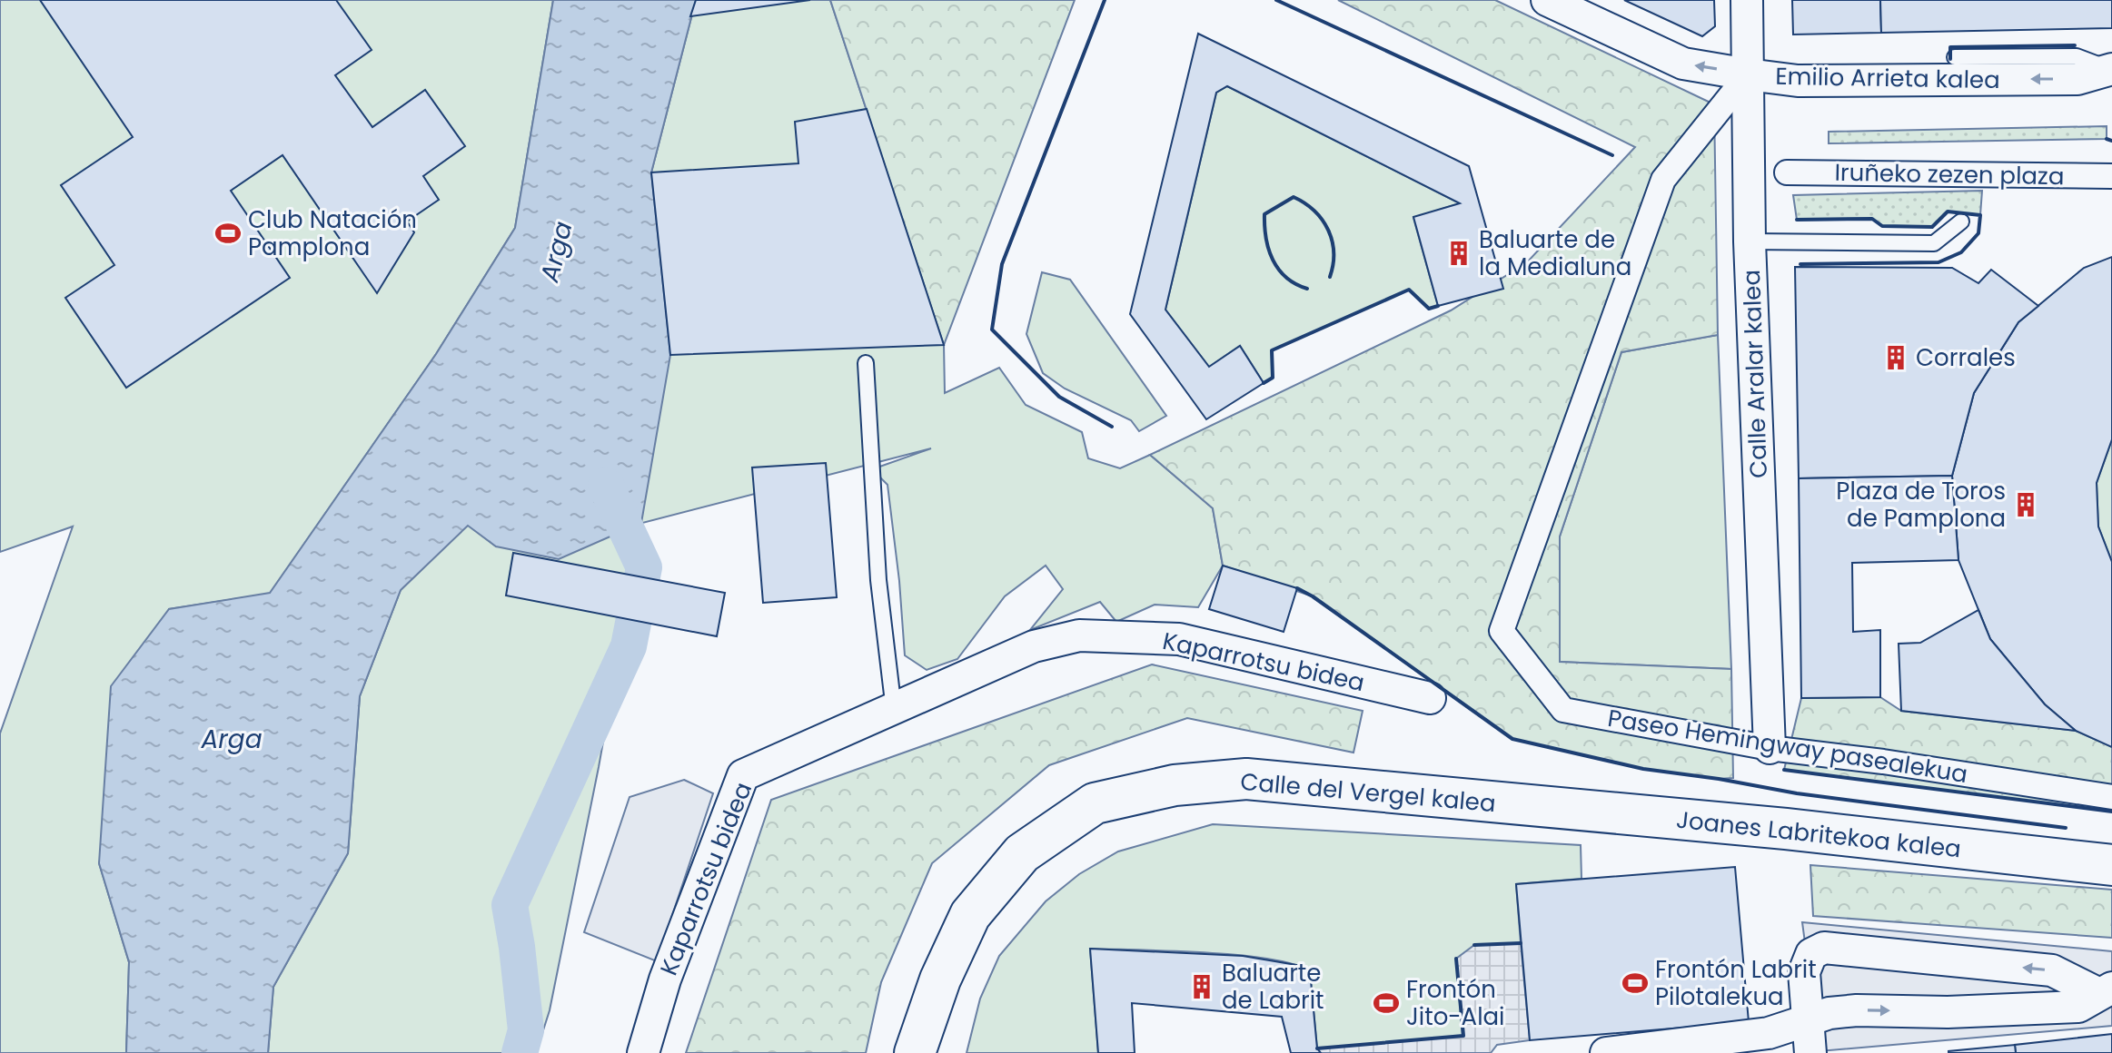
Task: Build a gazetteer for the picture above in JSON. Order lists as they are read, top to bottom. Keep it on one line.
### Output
{"streets":{"main road":["Calle del Vergel kalea","Joanes Labritekoa kalea"],"street":["Emilio Arrieta kalea","Iruñeko zezen plaza","Calle Aralar kalea","Kaparrotsu bidea","Paseo Hemingway pasealekua"]},"crossings":[["Emilio Arrieta kalea","Calle Aralar kalea"],["Emilio Arrieta kalea","Paseo Hemingway pasealekua"],["Calle Aralar kalea","Paseo Hemingway pasealekua"],["Calle del Vergel kalea","Joanes Labritekoa kalea"]],"one_way":["Emilio Arrieta kalea"],"water":["Arga"],"places":{"sports":["Club Natación Pamplona","Frontón Labrit Pilotalekua","Frontón Jito-Alai"],"building":["Baluarte de la Medialuna","Corrales","Plaza de Toros de Pamplona","Baluarte de Labrit"]}}
